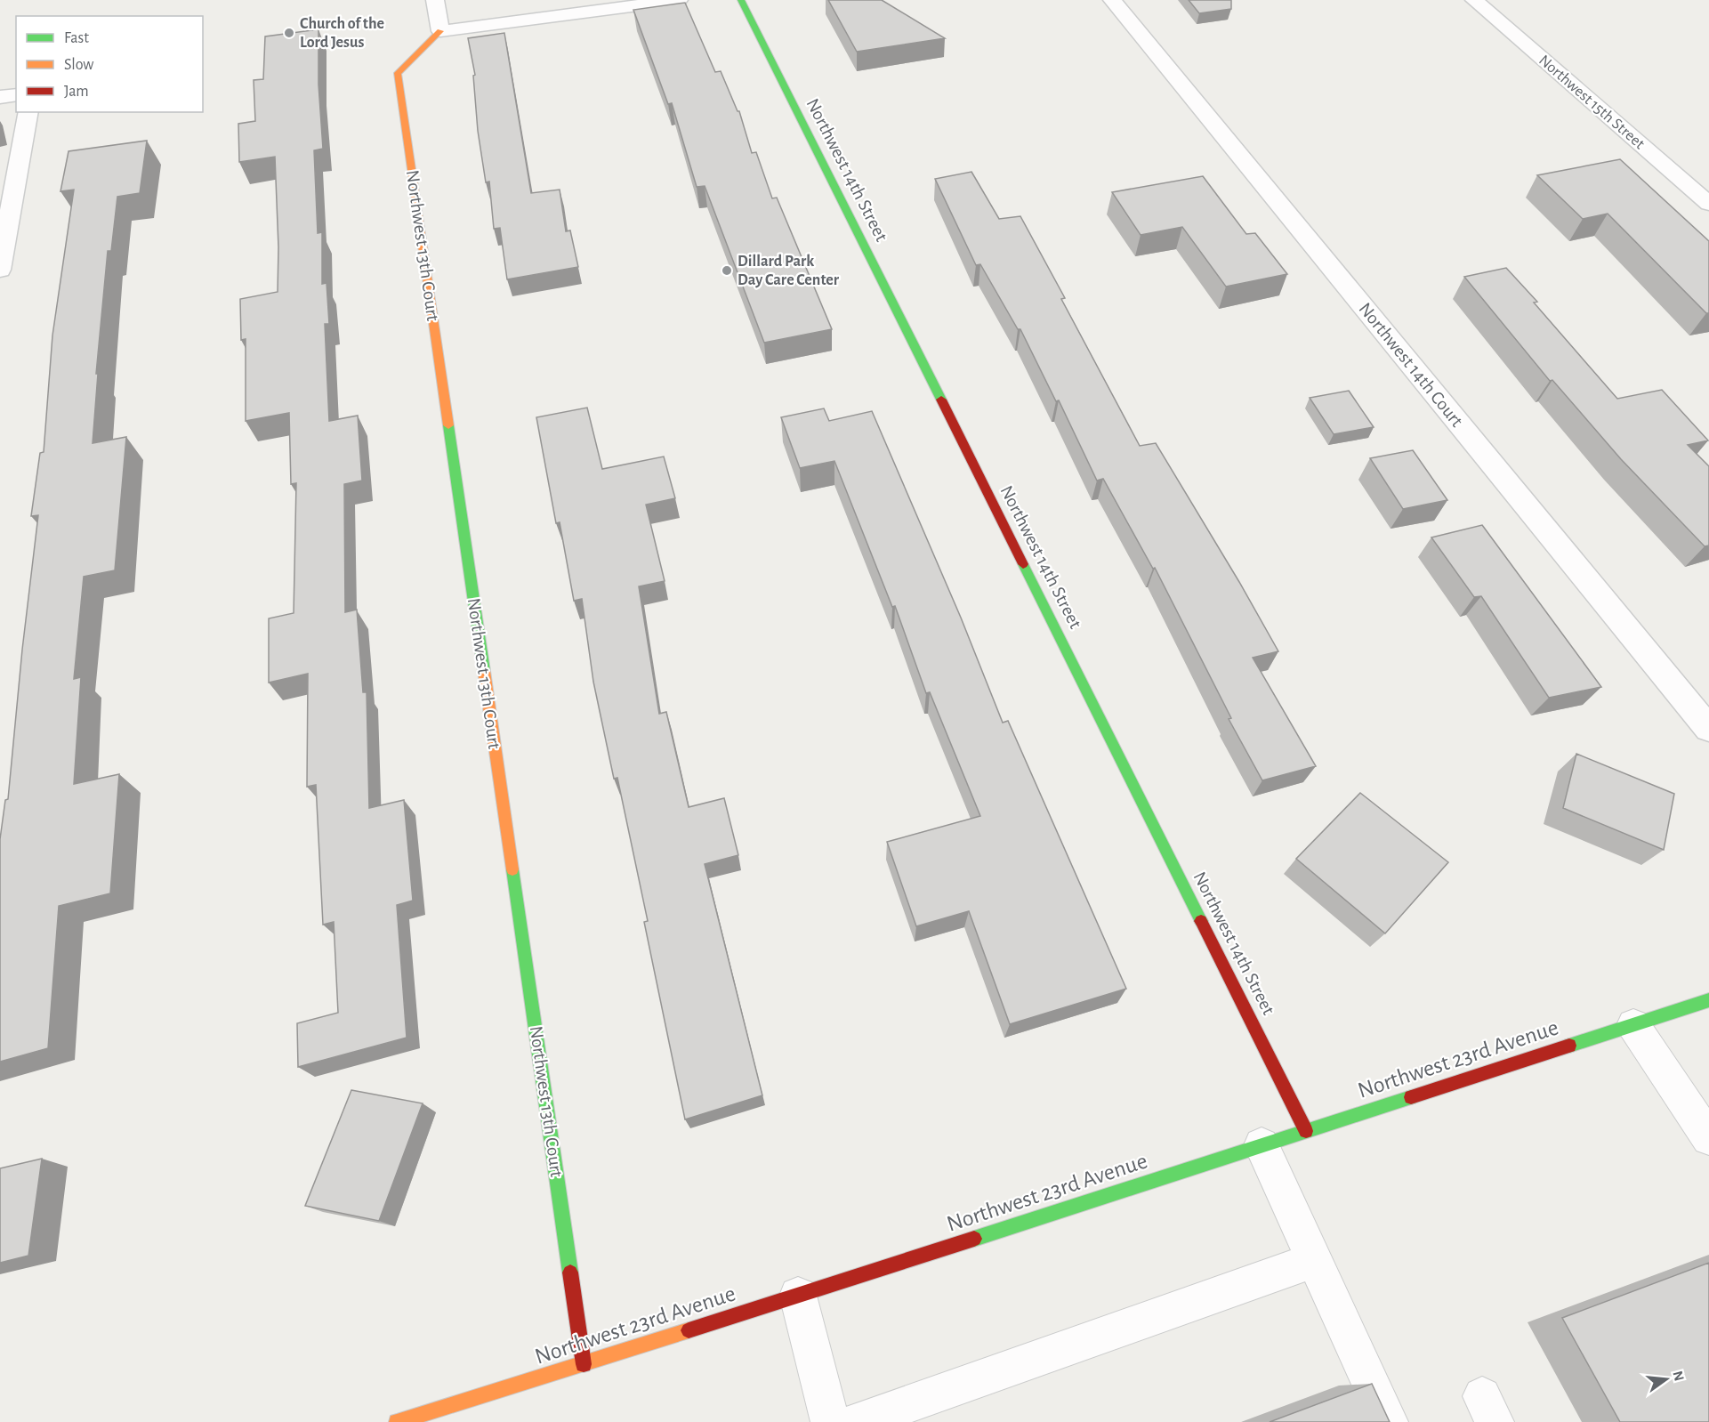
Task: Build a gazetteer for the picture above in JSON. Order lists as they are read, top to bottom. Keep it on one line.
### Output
{"streets":{"street":["Northwest 15th Street","Northwest 14th Street","Northwest 13th Court","Northwest 14th Court","Northwest 23rd Avenue"]},"crossings":[["Northwest 14th Street","Northwest 23rd Avenue"],["Northwest 13th Court","Northwest 23rd Avenue"]],"places":["Church of the Lord Jesus","Dillard Park Day Care Center"],"legend":["Fast","Slow","Jam"],"north":"right"}
